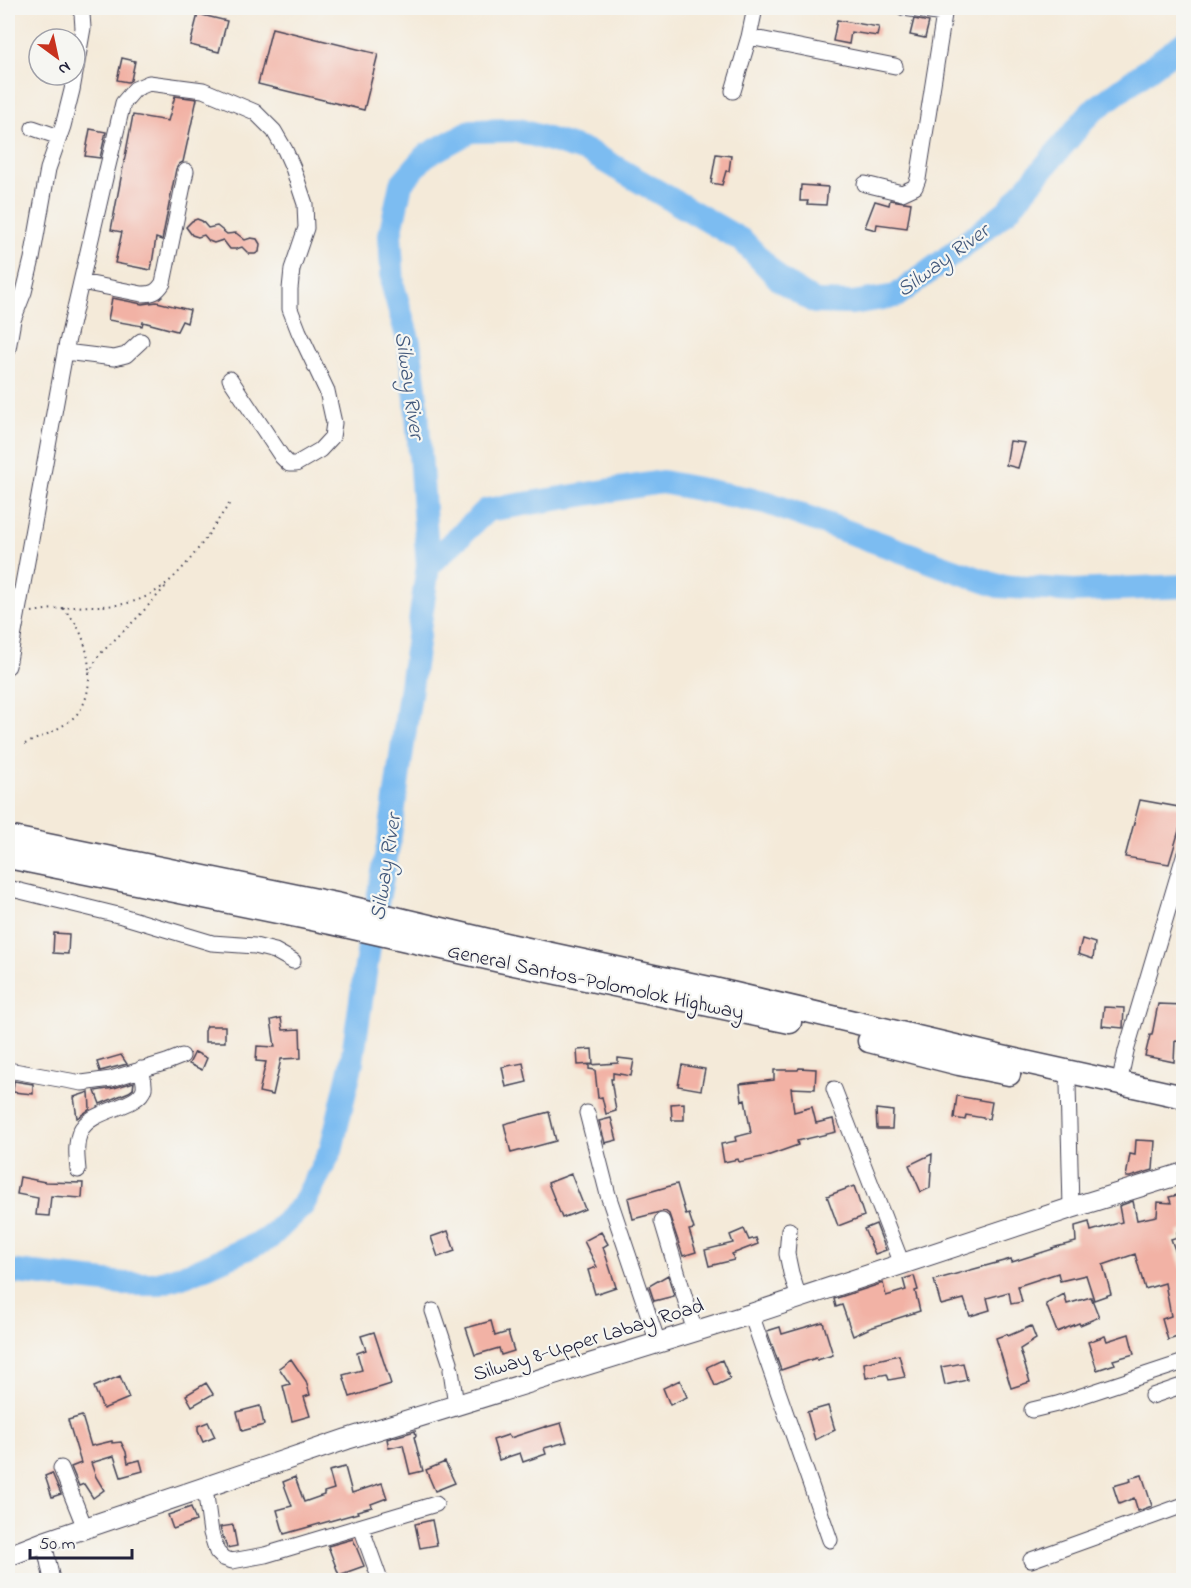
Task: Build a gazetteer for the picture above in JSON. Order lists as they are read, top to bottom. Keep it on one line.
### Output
{"streets":{"highway":["General Santos-Polomolok Highway"],"main road":["Silway 8-Upper Labay Road"]},"water":["Silway River"],"scale_bar":"50 m","north":"bottom right"}
